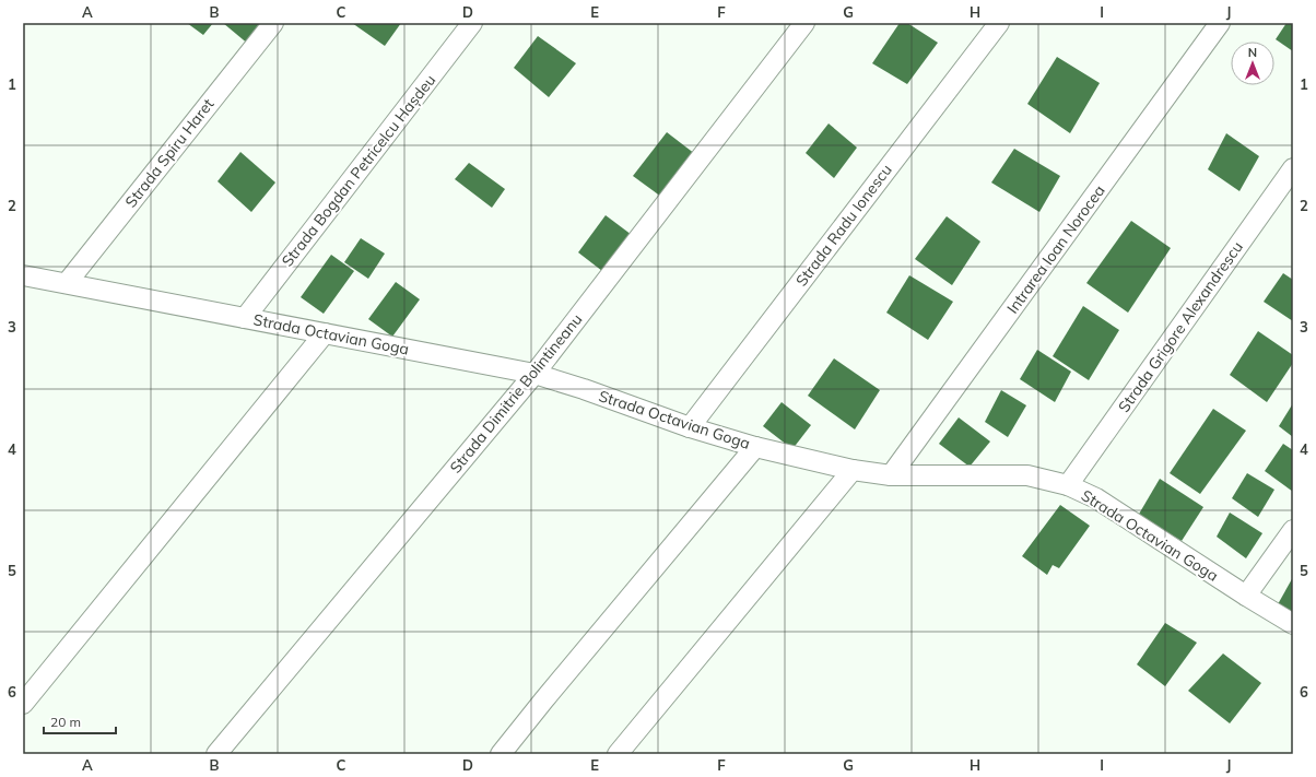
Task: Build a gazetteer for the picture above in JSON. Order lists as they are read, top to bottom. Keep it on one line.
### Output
{"streets":{"street":["Strada Spiru Haret","Strada Bogdan Petricelcu Hașdeu","Strada Radu Ionescu","Intrarea Ioan Norocea","Strada Grigore Alexandrescu","Strada Octavian Goga","Strada Dimitrie Bolintineanu"]},"crossings":[["Strada Spiru Haret","Strada Octavian Goga"],["Strada Bogdan Petricelcu Hașdeu","Strada Octavian Goga"],["Strada Radu Ionescu","Strada Octavian Goga"],["Intrarea Ioan Norocea","Strada Octavian Goga"],["Strada Grigore Alexandrescu","Strada Octavian Goga"],["Strada Octavian Goga","Strada Dimitrie Bolintineanu"]],"scale_bar":"20 m","north":"top","grid":{"columns":["A","B","C","D","E","F","G","H","I","J"],"rows":["1","2","3","4","5","6"]}}
